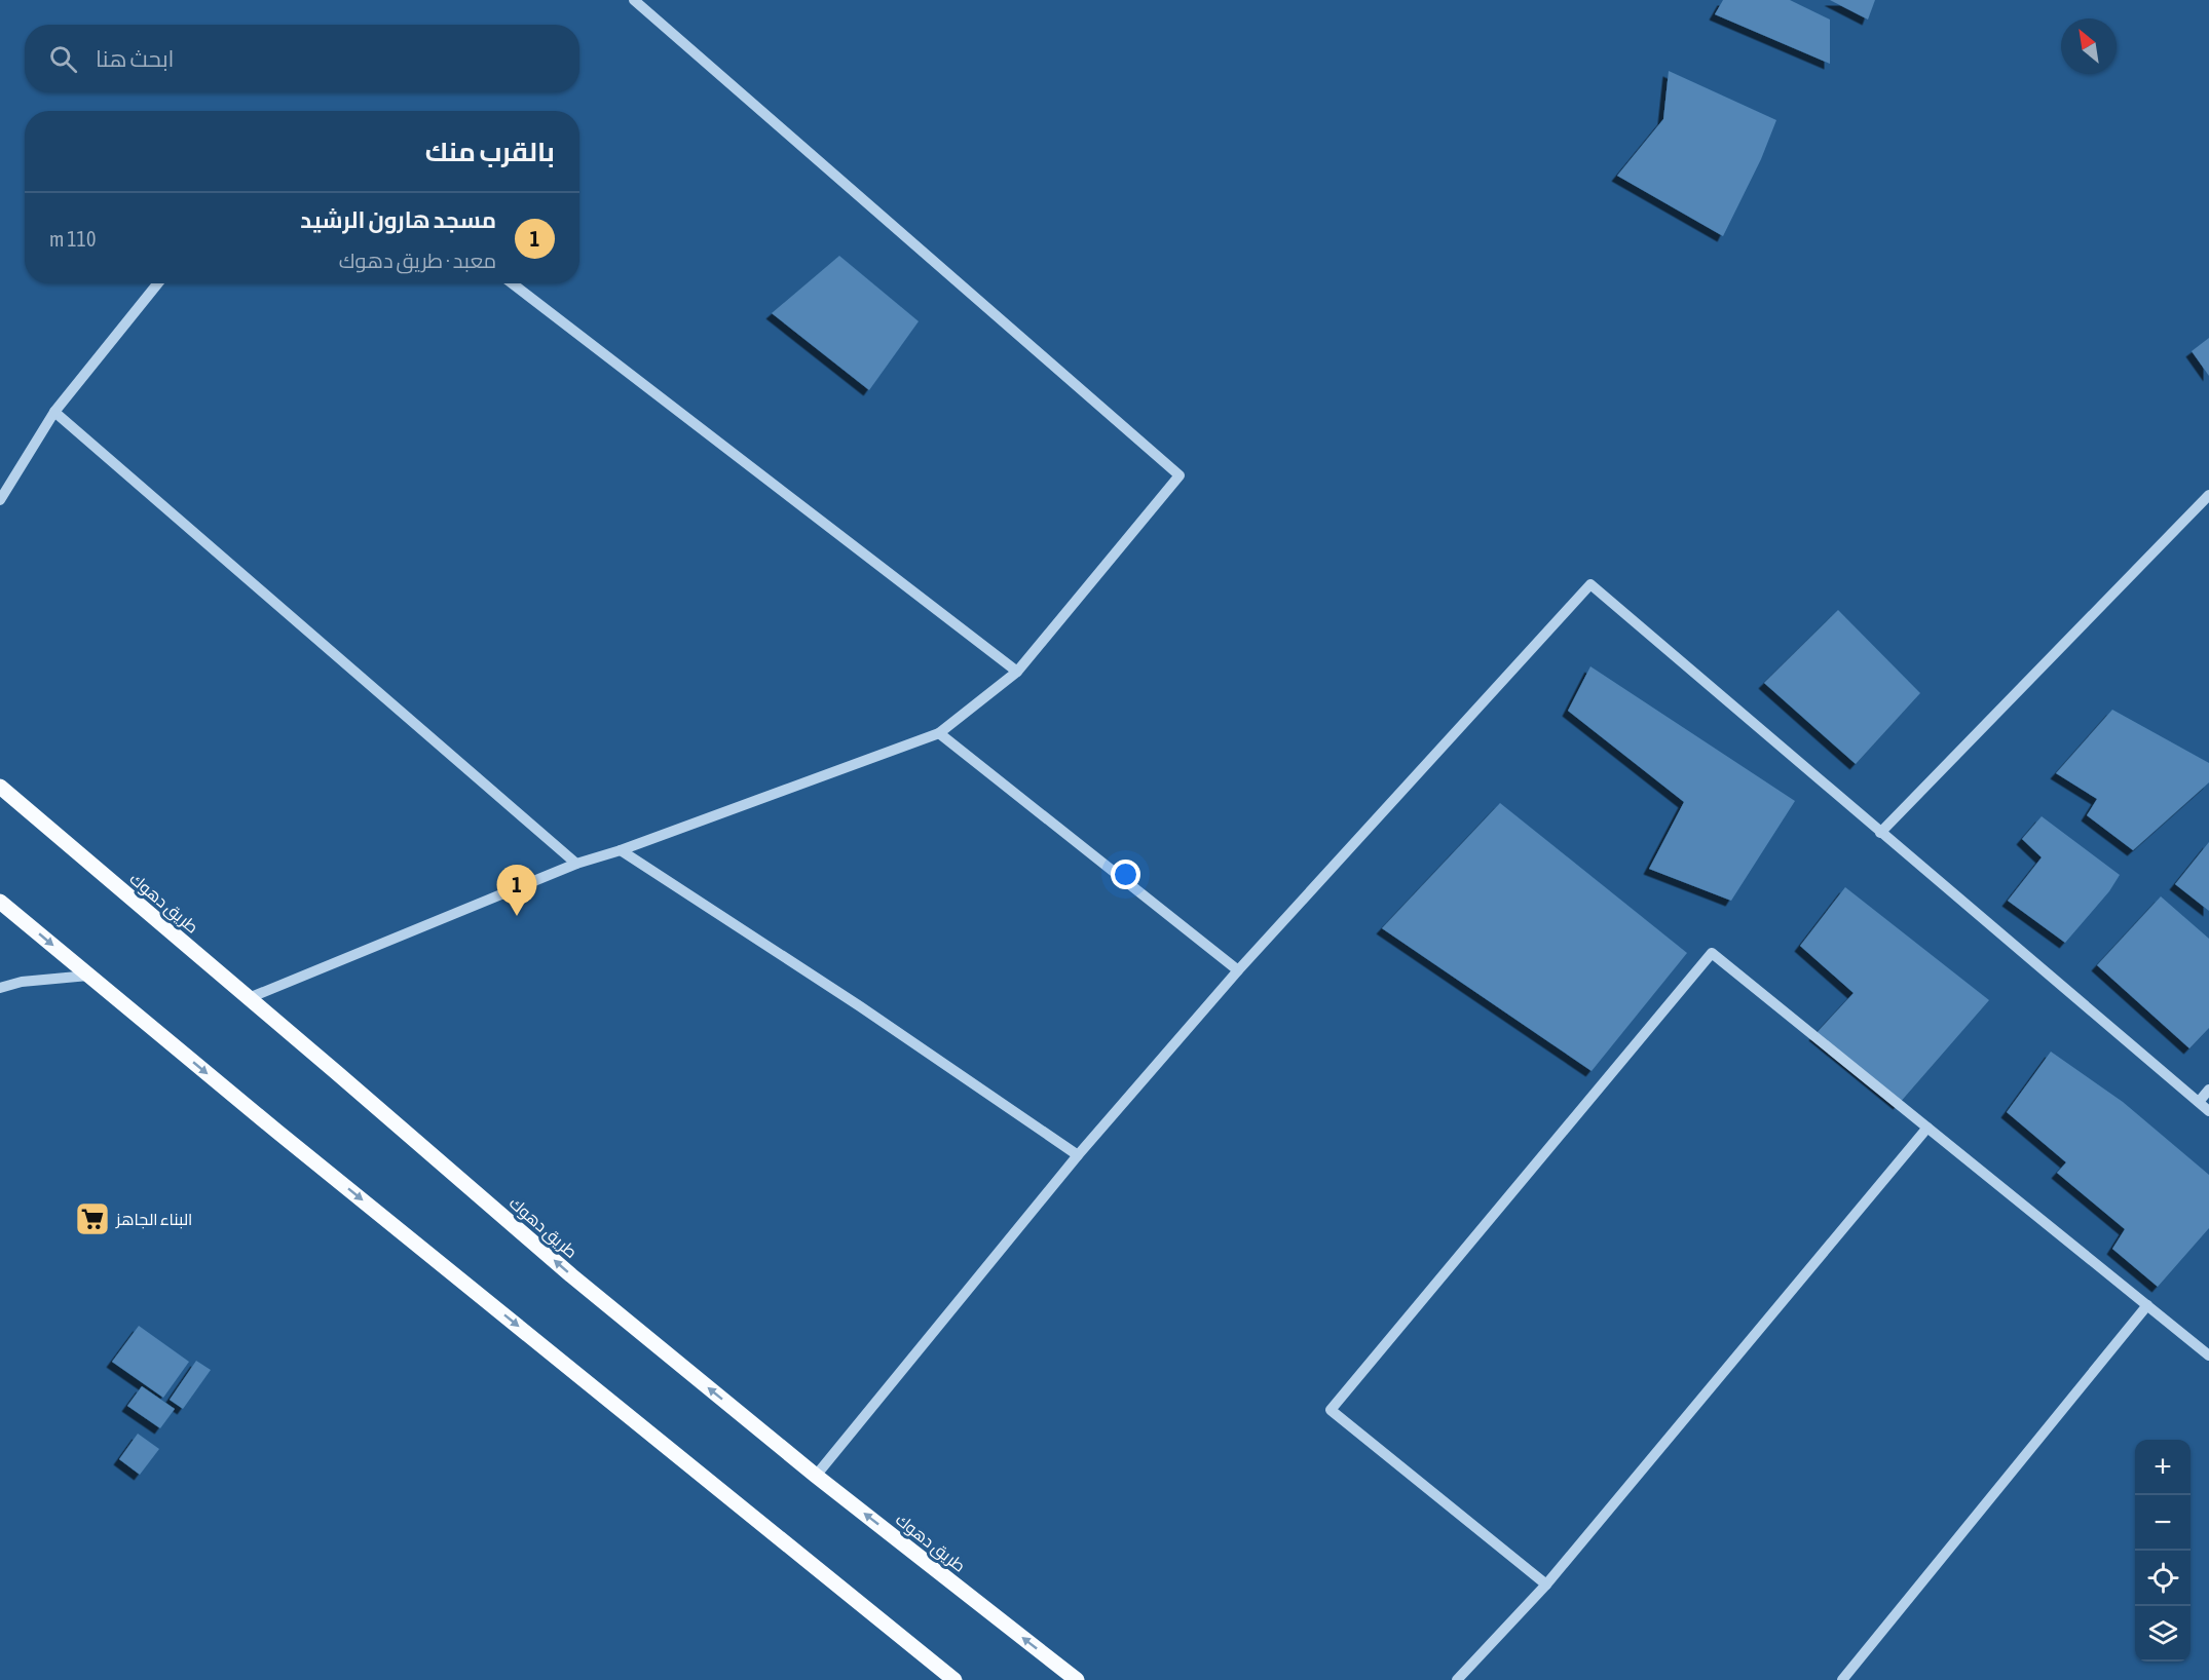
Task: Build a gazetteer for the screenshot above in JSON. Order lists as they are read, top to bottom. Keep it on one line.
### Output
{"streets":{"main road":["طريق دهوك"]},"places":{"supermarket":["البناء الجاهز"]},"north":"top left","page":{"search":"ابحث هنا","heading":"بالقرب منك","list":[{"mark":"1","name":"مسجد هارون الرشيد","note":"معبد · طريق دهوك","value":"110 m"}],"pins":"1","map_buttons":["+","−"]}}
